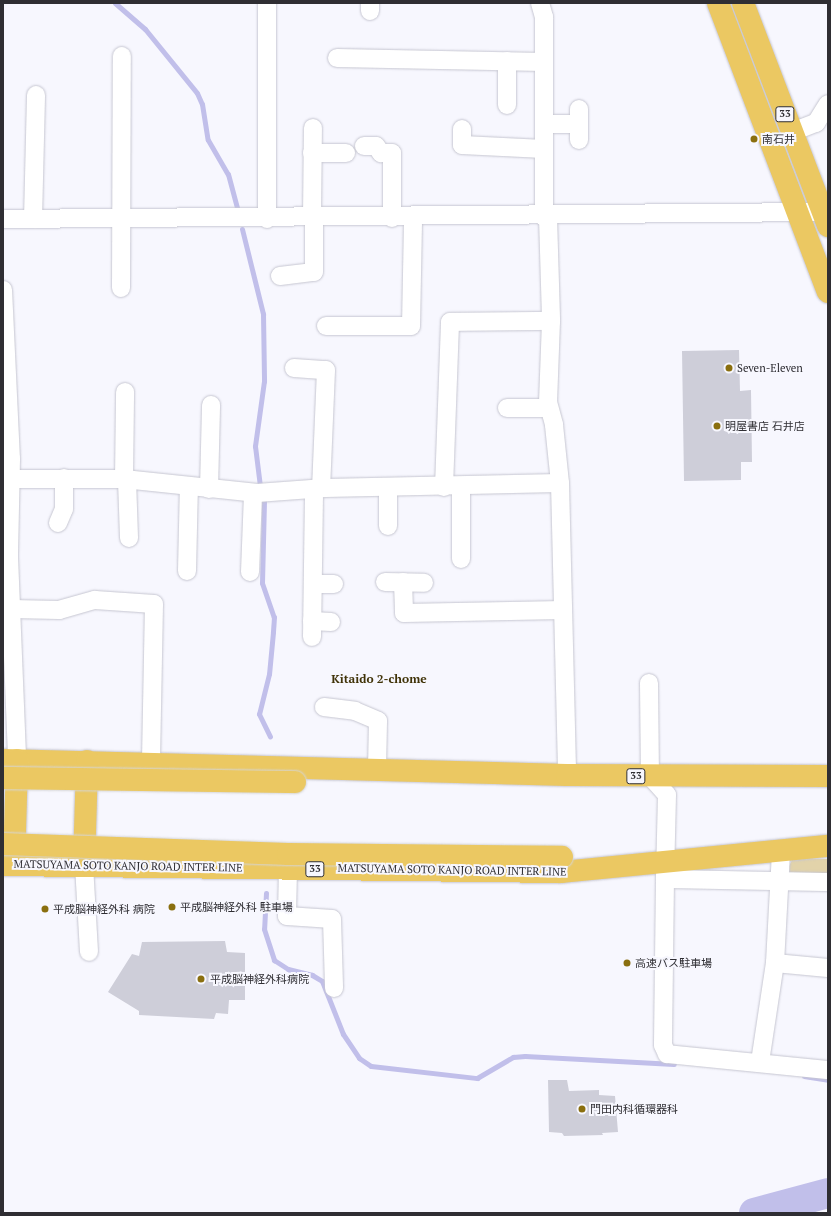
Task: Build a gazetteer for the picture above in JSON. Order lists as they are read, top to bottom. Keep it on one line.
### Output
{"streets":{"highway":["33","MATSUYAMA SOTO KANJO ROAD INTER LINE"]},"crossings":[["33","MATSUYAMA SOTO KANJO ROAD INTER LINE"]],"districts":["Kitaido 2-chome"],"places":["南石井","Seven-Eleven","明屋書店 石井店","平成脳神経外科 駐車場","平成脳神経外科 病院","高速バス駐車場","平成脳神経外科病院","門田内科循環器科"]}
